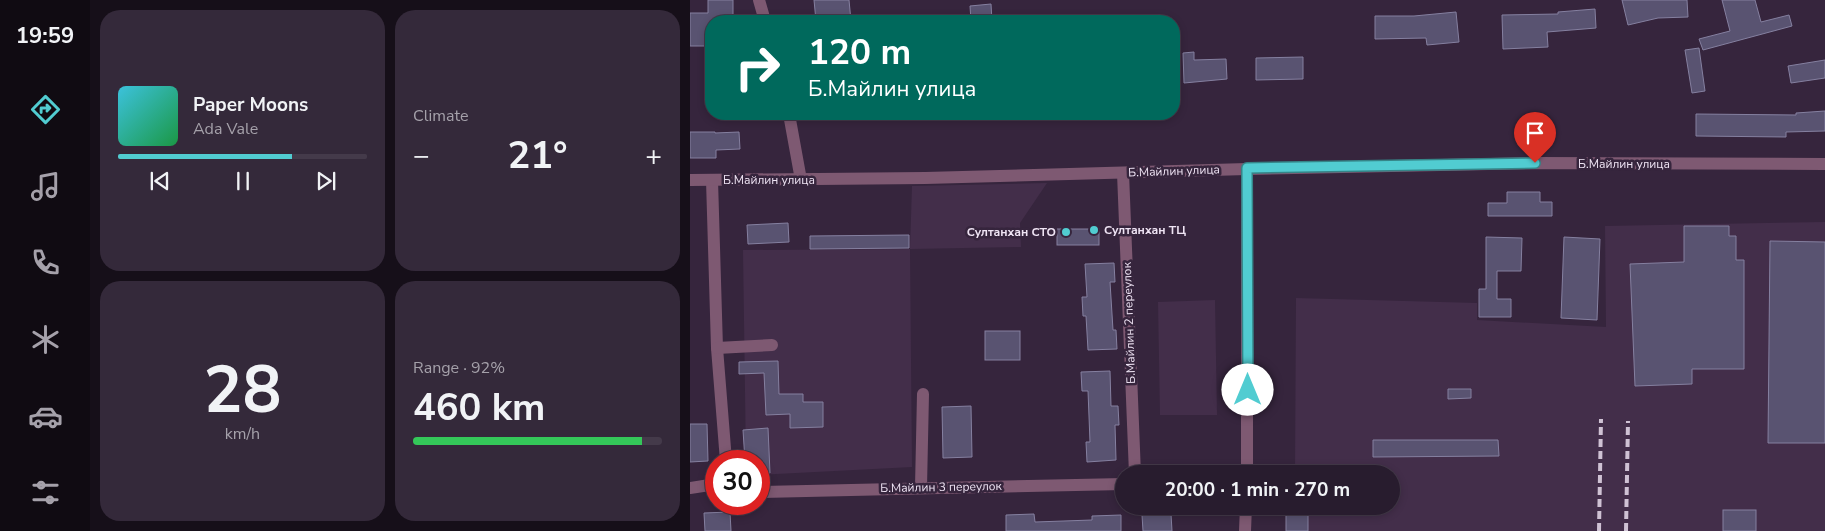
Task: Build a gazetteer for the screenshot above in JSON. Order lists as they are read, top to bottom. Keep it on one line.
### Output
{"streets":{"street":["Б.Майлин улица","Б.Майлин 2 переулок","Б.Майлин 3 переулок"]},"crossings":[["Б.Майлин улица","Б.Майлин 2 переулок"]],"places":["Султанхан ТЦ","Султанхан СТО"],"page":{"tabs":"19:59","tile":["Climate",["28","km/h"],["Range · 92%","460 km"]],"turn":["120 m","Б.Майлин улица"],"song":["Paper Moons","Ada Vale"],"heat":["−","21°","+"],"limit":"30","trip":"20:00 · 1 min · 270 m"}}
